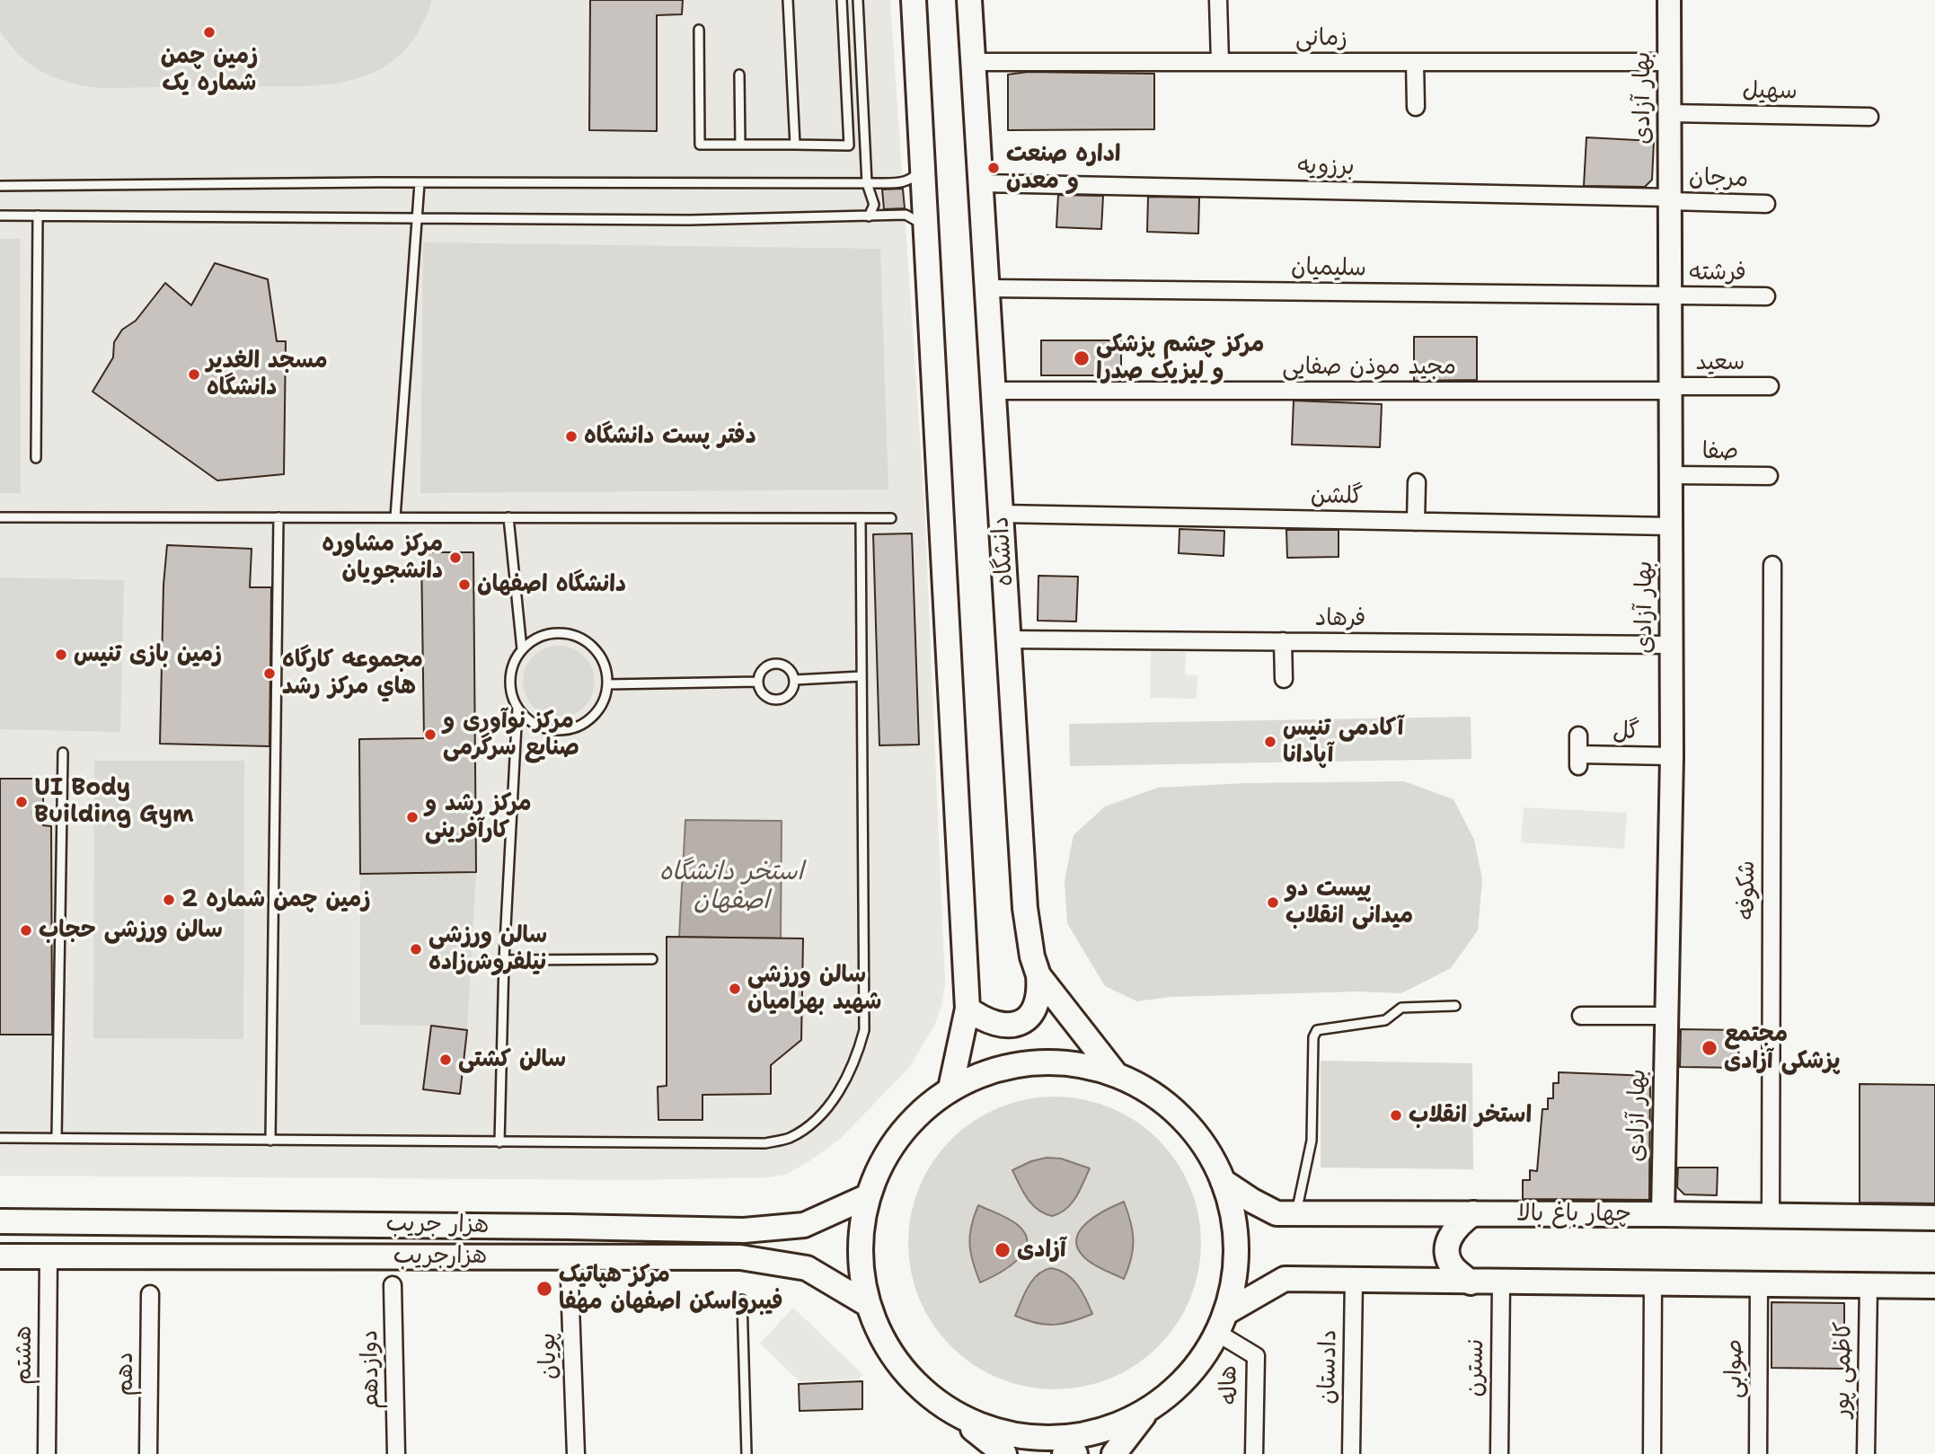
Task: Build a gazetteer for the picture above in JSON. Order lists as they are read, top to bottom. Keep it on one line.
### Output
{"streets":{"main road":["دانشگاه","چهار باغ بالا","هزار جریب","هزارجریب"],"street":["زمانی","سهیل","بهار آزادی","برزویه","مرجان","سلیمیان","فرشته","سعید","مجید موذن صفایی","صفا","گلشن","فرهاد","گل","شکوفه","هشتم","پویان","دادستان","نسترن","صوابی","دوازدهم","کاظمی پور","دهم","هاله"]},"crossings":[["زمانی","بهار آزادی"],["زمانی","دانشگاه"],["سهیل","بهار آزادی"],["بهار آزادی","برزویه"],["بهار آزادی","مرجان"],["بهار آزادی","سلیمیان"],["بهار آزادی","فرشته"],["بهار آزادی","سعید"],["بهار آزادی","مجید موذن صفایی"],["بهار آزادی","صفا"],["بهار آزادی","گلشن"],["بهار آزادی","فرهاد"],["بهار آزادی","گل"],["بهار آزادی","چهار باغ بالا"],["برزویه","مرجان"],["برزویه","دانشگاه"],["سلیمیان","فرشته"],["سلیمیان","دانشگاه"],["سعید","مجید موذن صفایی"],["مجید موذن صفایی","دانشگاه"],["گلشن","دانشگاه"],["دانشگاه","فرهاد"],["شکوفه","چهار باغ بالا"],["هزارجریب","هشتم"],["هزارجریب","پویان"]],"water":["استخر دانشگاه اصفهان"],"places":["زمین چمن شماره یک","اداره صنعت و معدن","مرکز چشم پزشکی و لیزیک صدرا","مسجد الغدیر دانشگاه","دفتر پست دانشگاه","مرکز مشاوره دانشجویان","دانشگاه اصفهان","زمین بازی تنیس","مجموعه کارگاه هاي مرکز رشد","مرکز نوآوری و صنایع سرگرمی","آکادمی تنیس آپادانا","UI Body Building Gym","مرکز رشد و کارآفرینی","زمین چمن شماره 2","پیست دو میدانی انقلاب","سالن ورزشی حجاب","سالن ورزشی نیلفروش‌زاده","سالن ورزشی شهید بهرامیان","مجتمع پزشکی آزادی","سالن کشتی","استخر انقلاب","آزادی","مرکز هپاتیک فیبرواسکن اصفهان مهفا"]}
